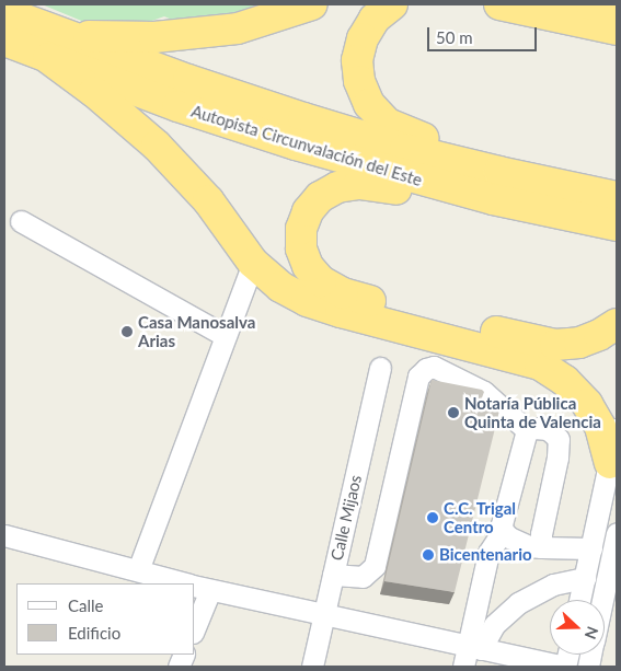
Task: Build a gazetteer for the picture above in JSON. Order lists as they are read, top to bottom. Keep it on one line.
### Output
{"streets":{"highway":["Autopista Circunvalación del Este"],"street":["Calle Mijaos"]},"places":["Casa Manosalva Arias","Notaría Pública Quinta de Valencia","C.C. Trigal Centro","Bicentenario"],"legend":["Calle","Edificio"],"scale_bar":"50 m","north":"right"}
